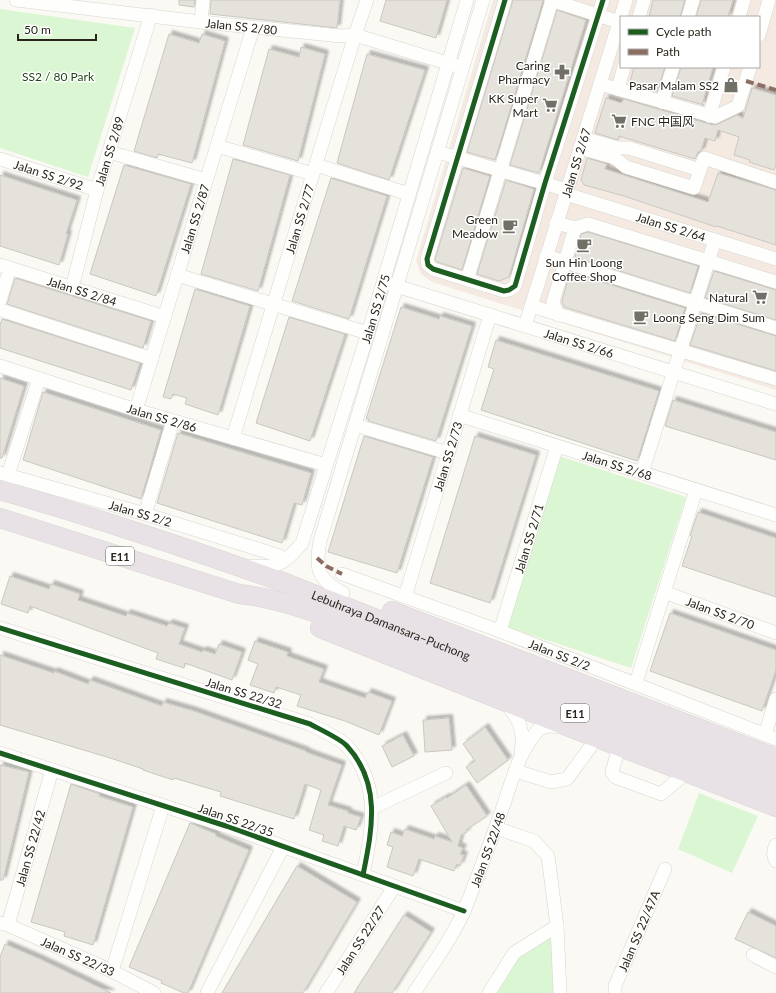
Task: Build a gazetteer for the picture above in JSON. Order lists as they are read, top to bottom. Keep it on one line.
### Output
{"streets":{"highway":["E11","Lebuhraya Damansara–Puchong"],"street":["Jalan SS 2/80","Jalan SS 2/89","Jalan SS 2/67","Jalan SS 2/92","Jalan SS 2/87","Jalan SS 2/77","Jalan SS 2/64","Jalan SS 2/84","Jalan SS 2/75","Jalan SS 2/66","Jalan SS 2/86","Jalan SS 2/73","Jalan SS 2/68","Jalan SS 2/2","Jalan SS 2/71","Jalan SS 2/70","Jalan SS 22/32","Jalan SS 22/35","Jalan SS 22/42","Jalan SS 22/48","Jalan SS 22/47A","Jalan SS 22/27","Jalan SS 22/33"]},"crossings":[["Jalan SS 2/80","Jalan SS 2/89"],["Jalan SS 2/80","Jalan SS 2/87"],["Jalan SS 2/80","Jalan SS 2/77"],["Jalan SS 2/80","Jalan SS 2/75"],["Jalan SS 2/89","Jalan SS 2/92"],["Jalan SS 2/89","Jalan SS 2/84"],["Jalan SS 2/67","Jalan SS 2/64"],["Jalan SS 2/67","Jalan SS 2/66"],["Jalan SS 2/87","Jalan SS 2/84"],["Jalan SS 2/87","Jalan SS 2/86"],["Jalan SS 2/77","Jalan SS 2/86"],["Jalan SS 2/64","Jalan SS 2/75"],["Jalan SS 2/75","Jalan SS 2/66"],["Jalan SS 2/75","Jalan SS 2/86"],["Jalan SS 2/75","Lebuhraya Damansara–Puchong"],["Jalan SS 2/66","Jalan SS 2/73"],["Jalan SS 2/73","Jalan SS 2/68"],["Jalan SS 2/73","Jalan SS 2/2"],["Jalan SS 2/68","Jalan SS 2/71"],["Jalan SS 2/2","Jalan SS 2/71"],["Jalan SS 2/2","Lebuhraya Damansara–Puchong"],["Jalan SS 22/32","Jalan SS 22/35"],["Jalan SS 22/35","Jalan SS 22/42"],["Jalan SS 22/35","Jalan SS 22/48"],["Jalan SS 22/35","Jalan SS 22/27"],["Jalan SS 22/42","Jalan SS 22/33"]],"parks":["SS2 / 80 Park"],"places":{"pharmacy":["Caring Pharmacy"],"shop":["Pasar Malam SS2"],"supermarket":["KK Super Mart","FNC 中国风","Natural"],"cafe":["Green Meadow","Sun Hin Loong Coffee Shop","Loong Seng Dim Sum"]},"legend":["Cycle path","Path"],"scale_bar":"50 m"}
